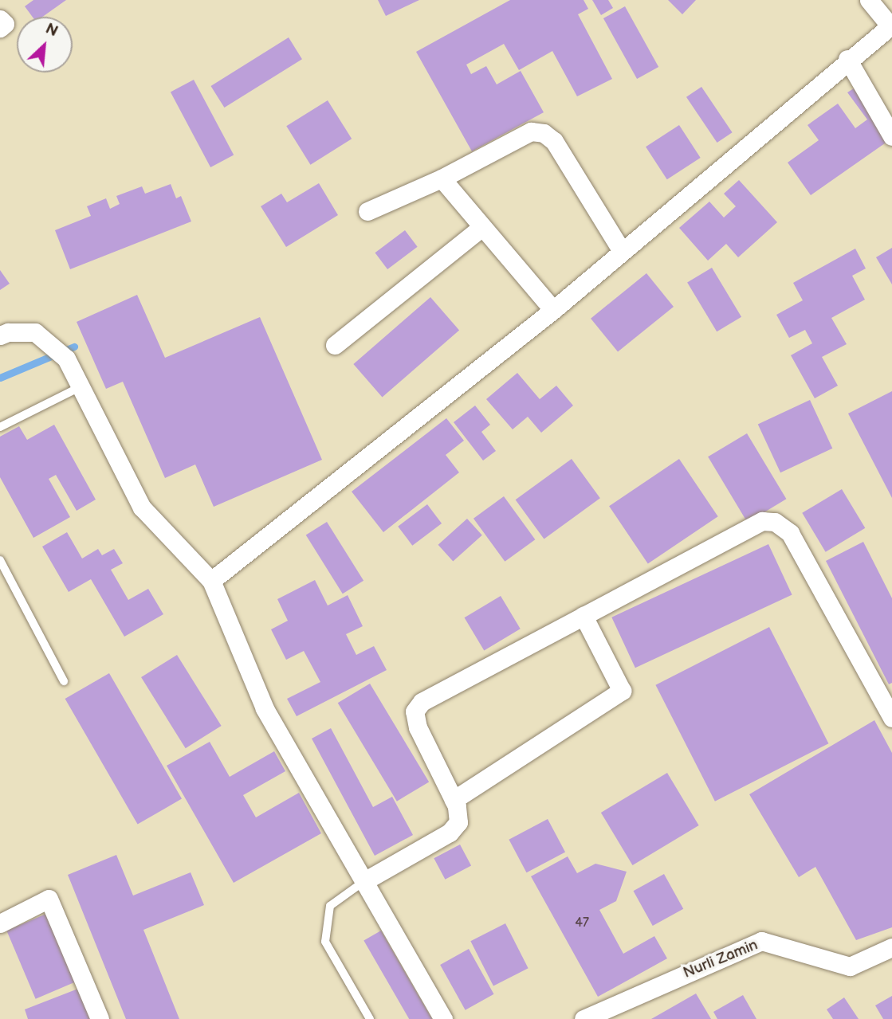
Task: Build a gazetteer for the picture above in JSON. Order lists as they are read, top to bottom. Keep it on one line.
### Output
{"streets":{"street":["Nurli Zamin"]},"house_numbers":["47"],"north":"top right"}
